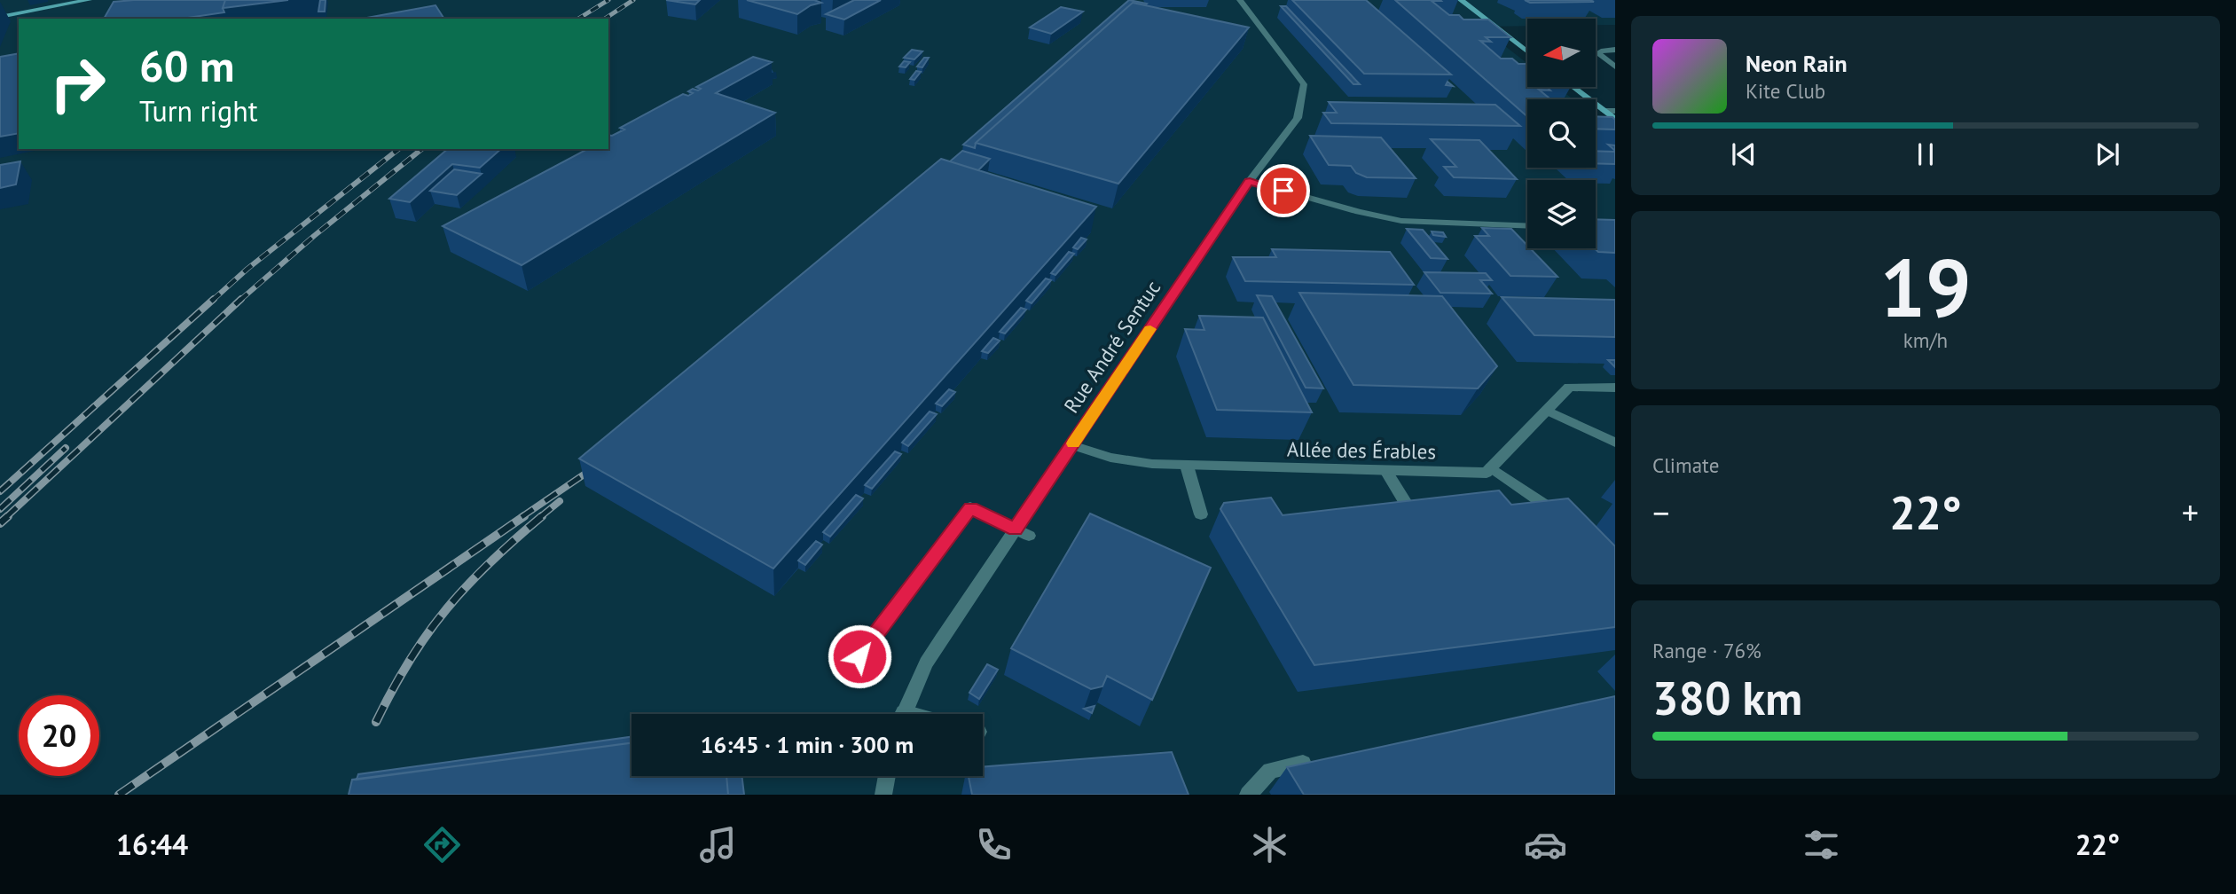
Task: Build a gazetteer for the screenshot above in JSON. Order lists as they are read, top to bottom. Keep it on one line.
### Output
{"streets":{"street":["Rue André Sentuc","Allée des Érables"]},"crossings":[["Rue André Sentuc","Allée des Érables"]],"north":"left","page":{"turn":["60 m","Turn right"],"song":["Neon Rain","Kite Club"],"tile":[["19","km/h"],"Climate",["Range · 76%","380 km"]],"heat":["−","22°","+"],"limit":"20","trip":"16:45 · 1 min · 300 m","tabs":["16:44","22°"]}}
